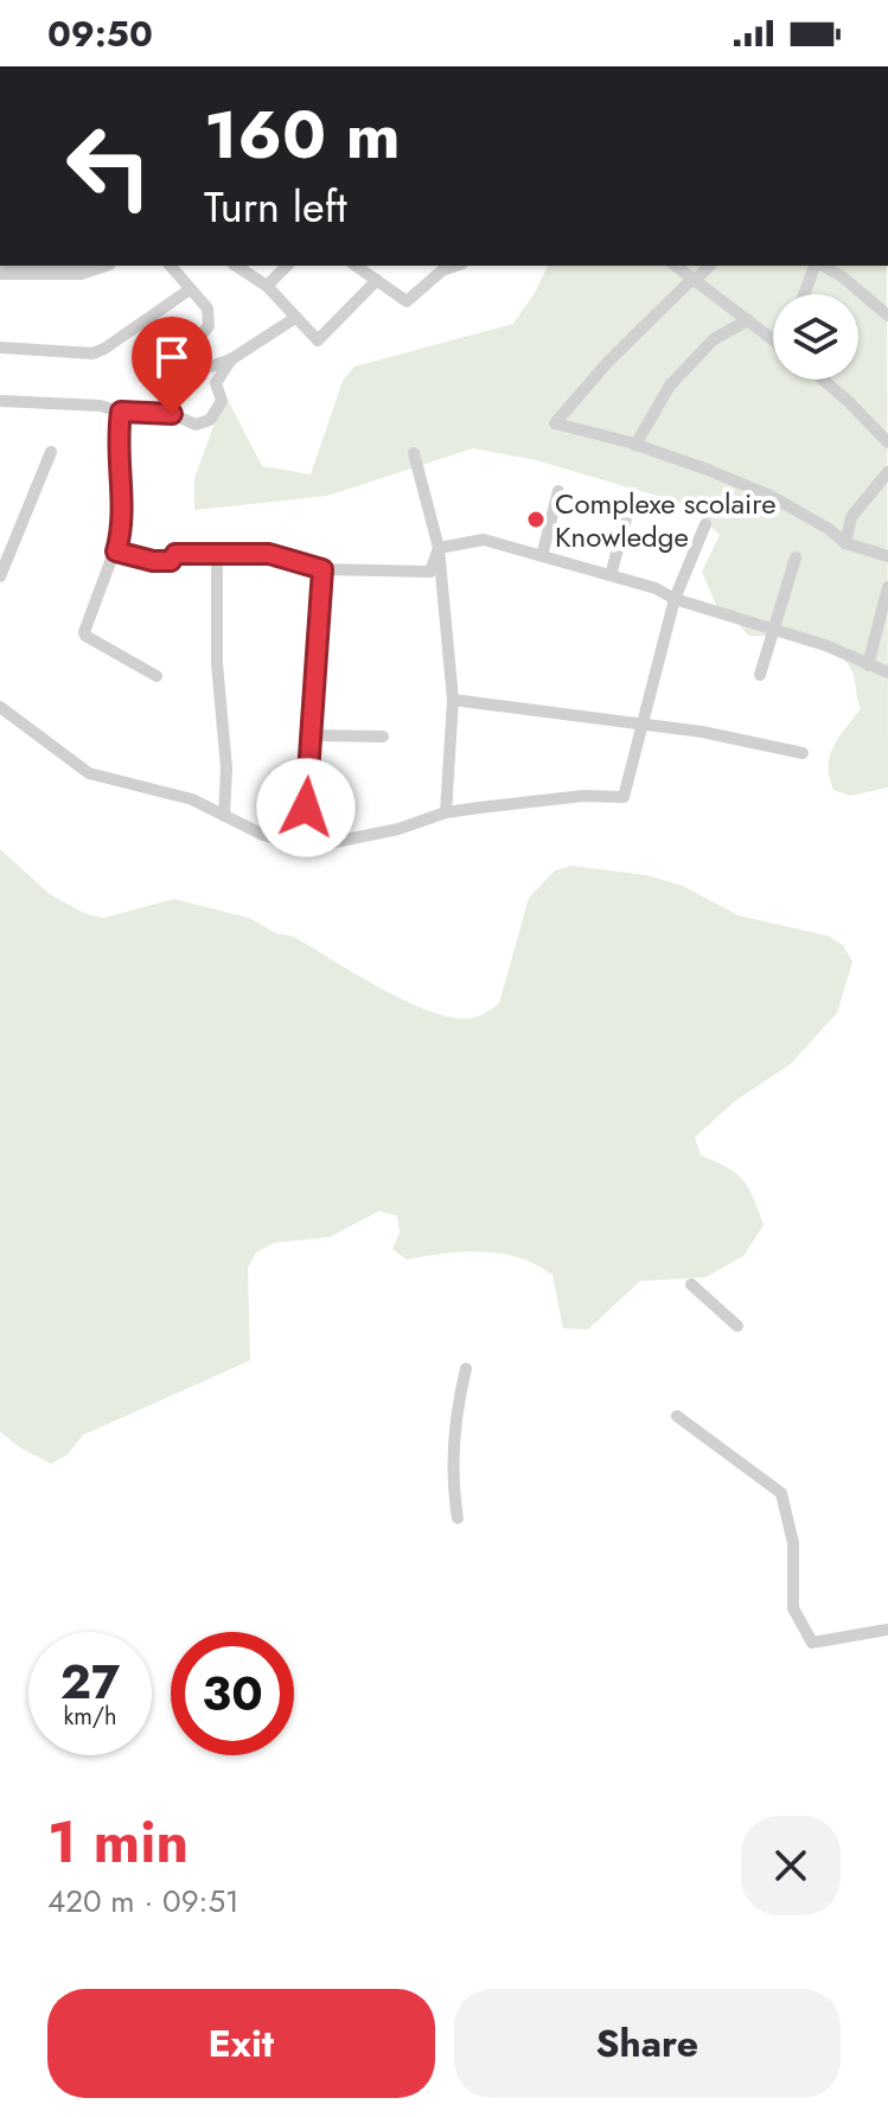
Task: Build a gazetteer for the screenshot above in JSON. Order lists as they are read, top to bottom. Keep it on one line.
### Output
{"places":["Complexe scolaire Knowledge"],"page":{"status":"09:50","turn":["160 m","Turn left"],"speed":"27 km/h","limit":"30","heading":["1 min","420 m · 09:51"],"buttons":["Exit","Share"]}}
